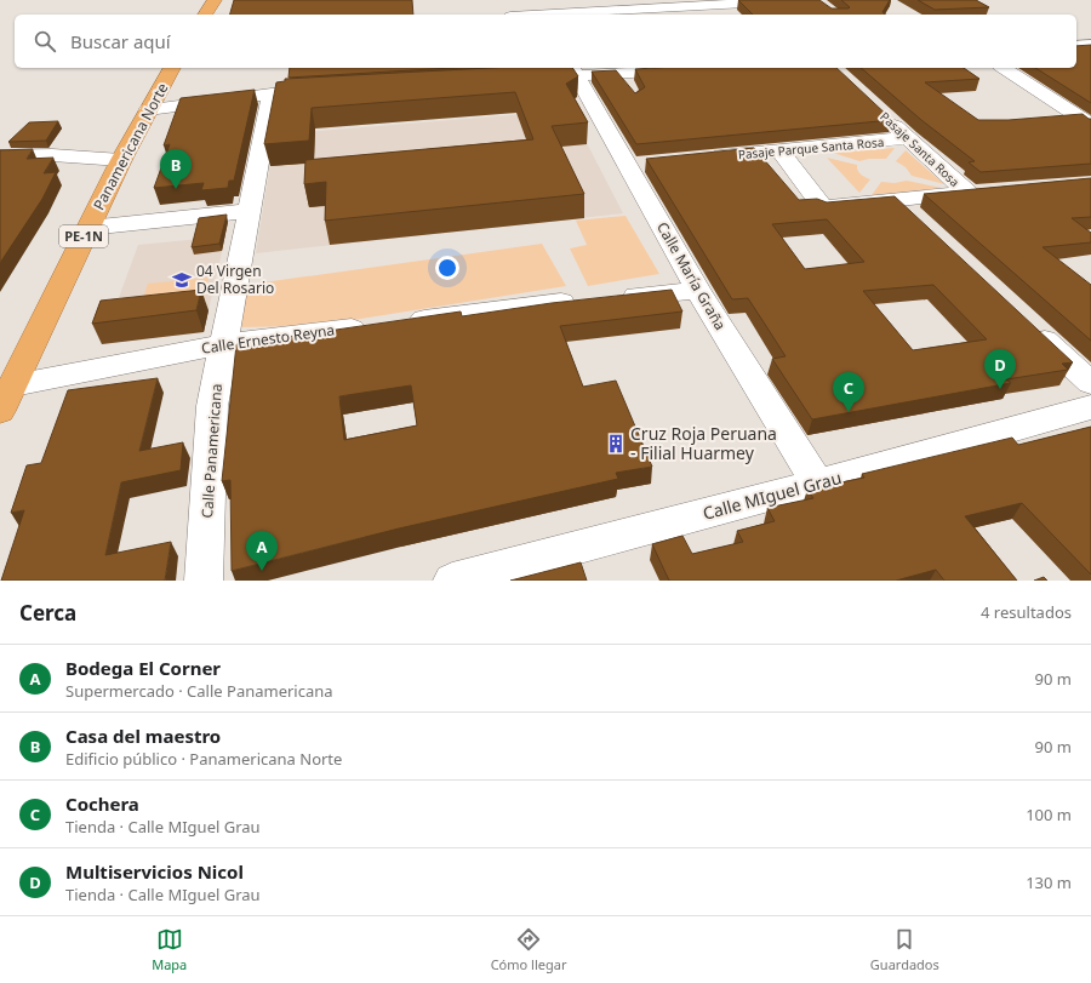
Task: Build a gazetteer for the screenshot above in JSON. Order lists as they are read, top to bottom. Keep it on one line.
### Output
{"streets":{"highway":["Panamericana Norte","PE-1N"],"street":["Pasaje Parque Santa Rosa","Pasaje Santa Rosa","Calle María Graña","Calle Ernesto Reyna","Calle Panamericana","Calle MIguel Grau"]},"crossings":[["Panamericana Norte","Calle Ernesto Reyna"],["Pasaje Parque Santa Rosa","Pasaje Santa Rosa"],["Calle María Graña","Calle MIguel Grau"],["Calle Ernesto Reyna","Calle Panamericana"]],"places":{"school or university":["04 Virgen Del Rosario"],"building":["Cruz Roja Peruana - Filial Huarmey"]},"page":{"search":"Buscar aquí","pins":["B","D","C","A"],"heading":["Cerca","4 resultados"],"list":[{"mark":"A","name":"Bodega El Corner","note":"Supermercado · Calle Panamericana","value":"90 m"},{"mark":"B","name":"Casa del maestro","note":"Edificio público · Panamericana Norte","value":"90 m"},{"mark":"C","name":"Cochera","note":"Tienda · Calle MIguel Grau","value":"100 m"},{"mark":"D","name":"Multiservicios Nicol","note":"Tienda · Calle MIguel Grau","value":"130 m"}],"nav":["Mapa","Cómo llegar","Guardados"]}}
